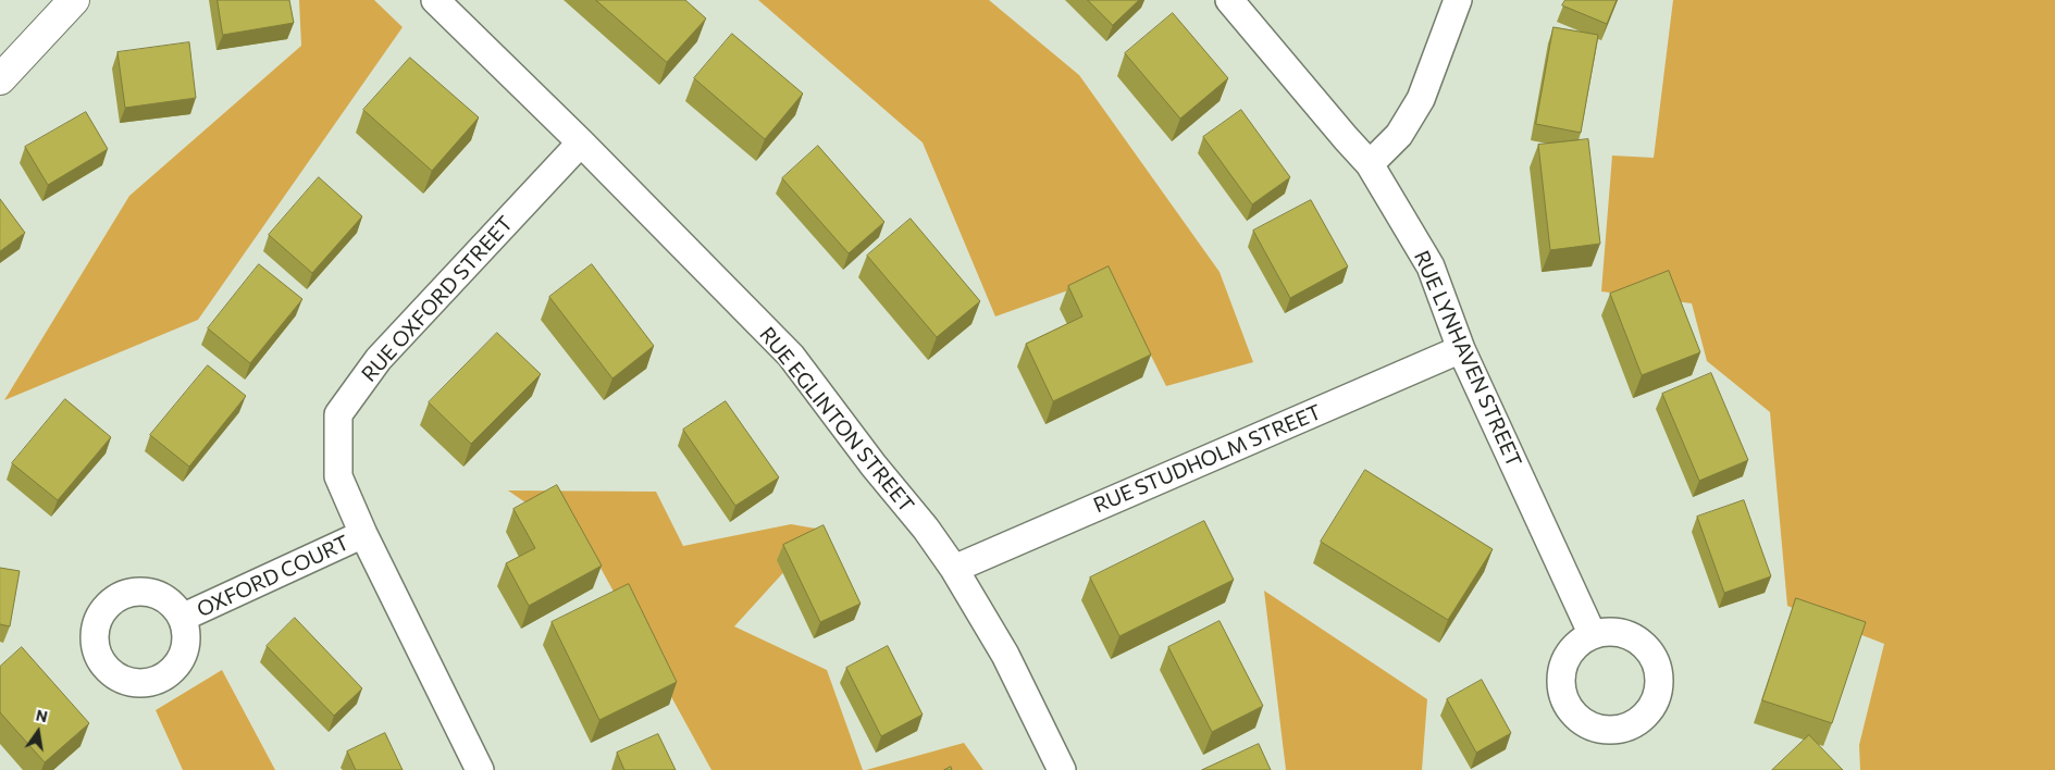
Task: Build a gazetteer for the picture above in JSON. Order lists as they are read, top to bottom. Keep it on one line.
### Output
{"streets":{"street":["RUE OXFORD STREET","RUE LYNHAVEN STREET","RUE EGLINTON STREET","RUE STUDHOLM STREET","OXFORD COURT"]},"crossings":[["RUE OXFORD STREET","RUE EGLINTON STREET"],["RUE OXFORD STREET","OXFORD COURT"],["RUE LYNHAVEN STREET","RUE STUDHOLM STREET"],["RUE EGLINTON STREET","RUE STUDHOLM STREET"]],"north":"top"}
